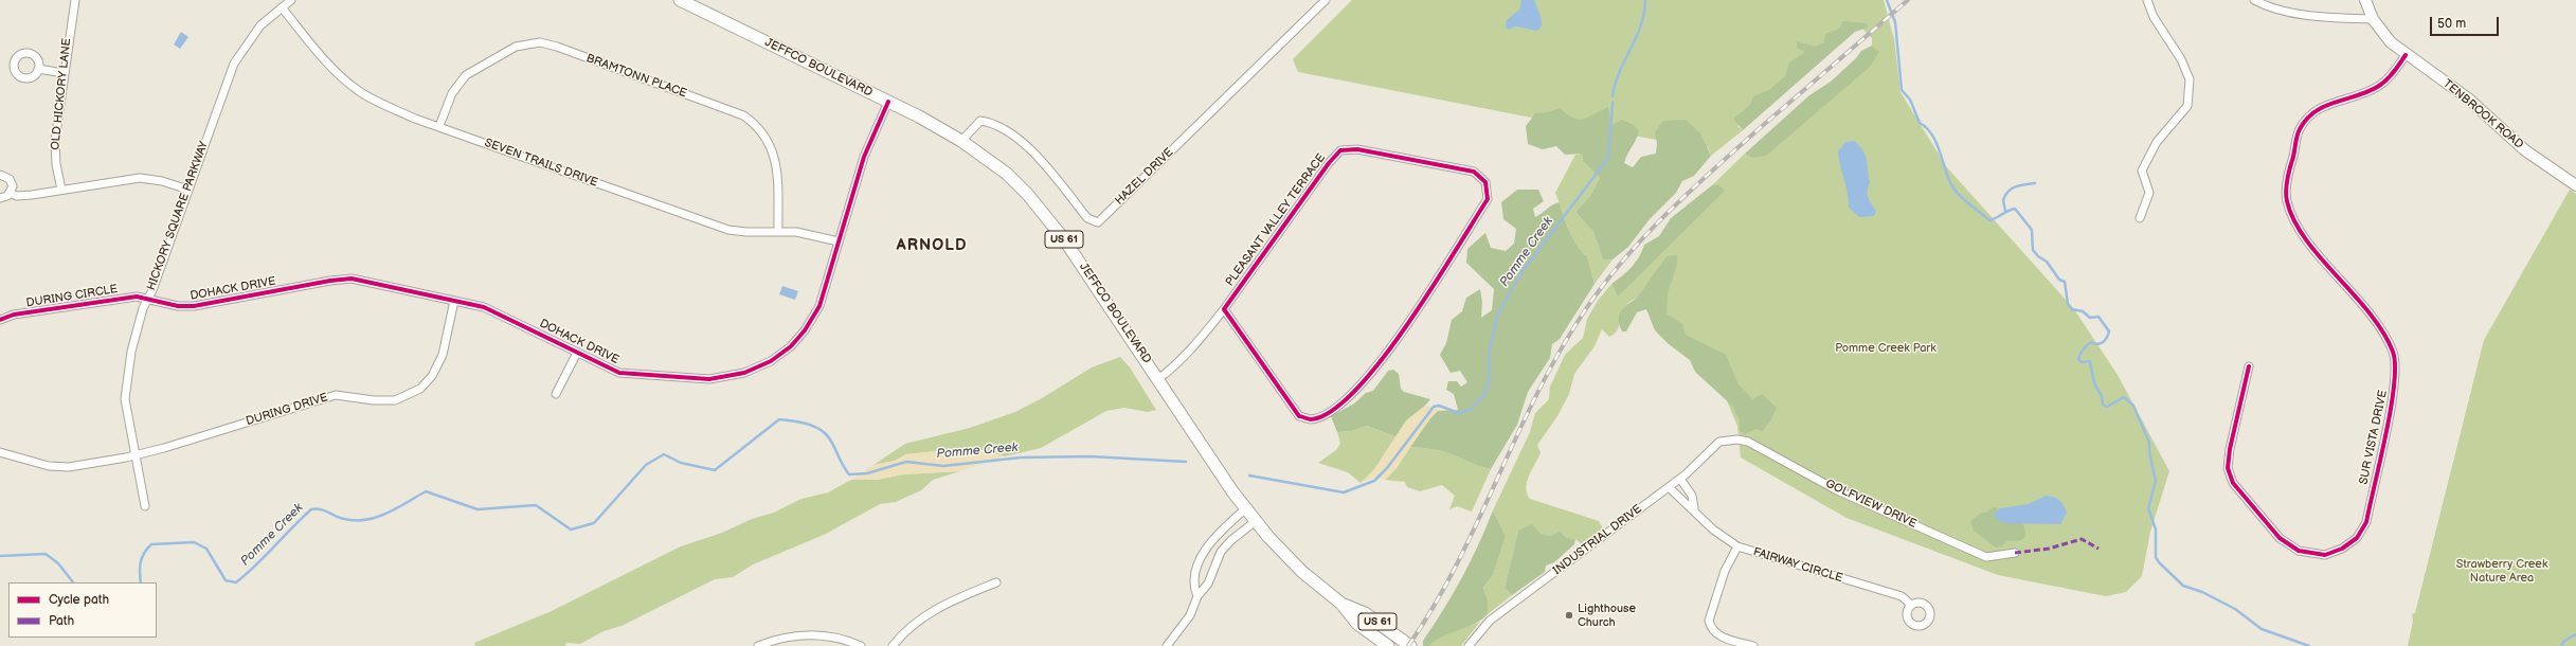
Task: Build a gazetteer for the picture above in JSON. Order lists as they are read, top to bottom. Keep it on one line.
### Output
{"streets":{"main road":["JEFFCO BOULEVARD","US 61"],"street":["BRAMTONN PLACE","OLD HICKORY LANE","TENBROOK ROAD","SEVEN TRAILS DRIVE","HAZEL DRIVE","HICKORY SQUARE PARKWAY","PLEASANT VALLEY TERRACE","DOHACK DRIVE","DURING CIRCLE","DURING DRIVE","SUR VISTA DRIVE","GOLFVIEW DRIVE","INDUSTRIAL DRIVE","FAIRWAY CIRCLE"]},"crossings":[["JEFFCO BOULEVARD","HAZEL DRIVE"],["JEFFCO BOULEVARD","PLEASANT VALLEY TERRACE"],["JEFFCO BOULEVARD","DOHACK DRIVE"],["BRAMTONN PLACE","SEVEN TRAILS DRIVE"],["TENBROOK ROAD","SUR VISTA DRIVE"],["SEVEN TRAILS DRIVE","HICKORY SQUARE PARKWAY"],["SEVEN TRAILS DRIVE","DOHACK DRIVE"],["HICKORY SQUARE PARKWAY","DOHACK DRIVE"],["HICKORY SQUARE PARKWAY","DURING CIRCLE"],["HICKORY SQUARE PARKWAY","DURING DRIVE"],["DOHACK DRIVE","DURING CIRCLE"],["DOHACK DRIVE","DURING DRIVE"],["GOLFVIEW DRIVE","INDUSTRIAL DRIVE"],["INDUSTRIAL DRIVE","FAIRWAY CIRCLE"]],"districts":["ARNOLD"],"water":["Pomme Creek"],"parks":["Pomme Creek Park","Strawberry Creek Nature Area"],"places":["Lighthouse Church"],"legend":["Cycle path","Path"],"scale_bar":"50 m"}
